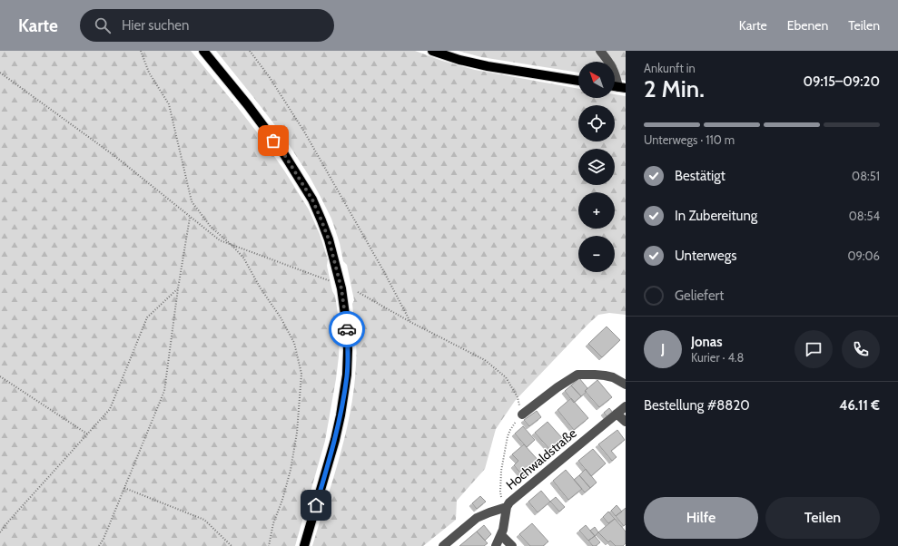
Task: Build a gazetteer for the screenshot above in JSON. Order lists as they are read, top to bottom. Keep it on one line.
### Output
{"streets":{"street":["Hochwaldstraße"]},"north":"top left","page":{"header":"Karte","search":"Hier suchen","nav":["Karte","Ebenen","Teilen"],"heading":["2 Min.","Ankunft in","09:15–09:20"],"panel":["Jonas","Kurier · 4.8","Bestellung #8820","46.11 €"],"map_buttons":["+","−"],"bar":"Unterwegs · 110 m","list":[["Bestätigt","08:51"],["In Zubereitung","08:54"],["Unterwegs","09:06"],"Geliefert"],"round":"J","buttons":["Hilfe","Teilen"]}}
